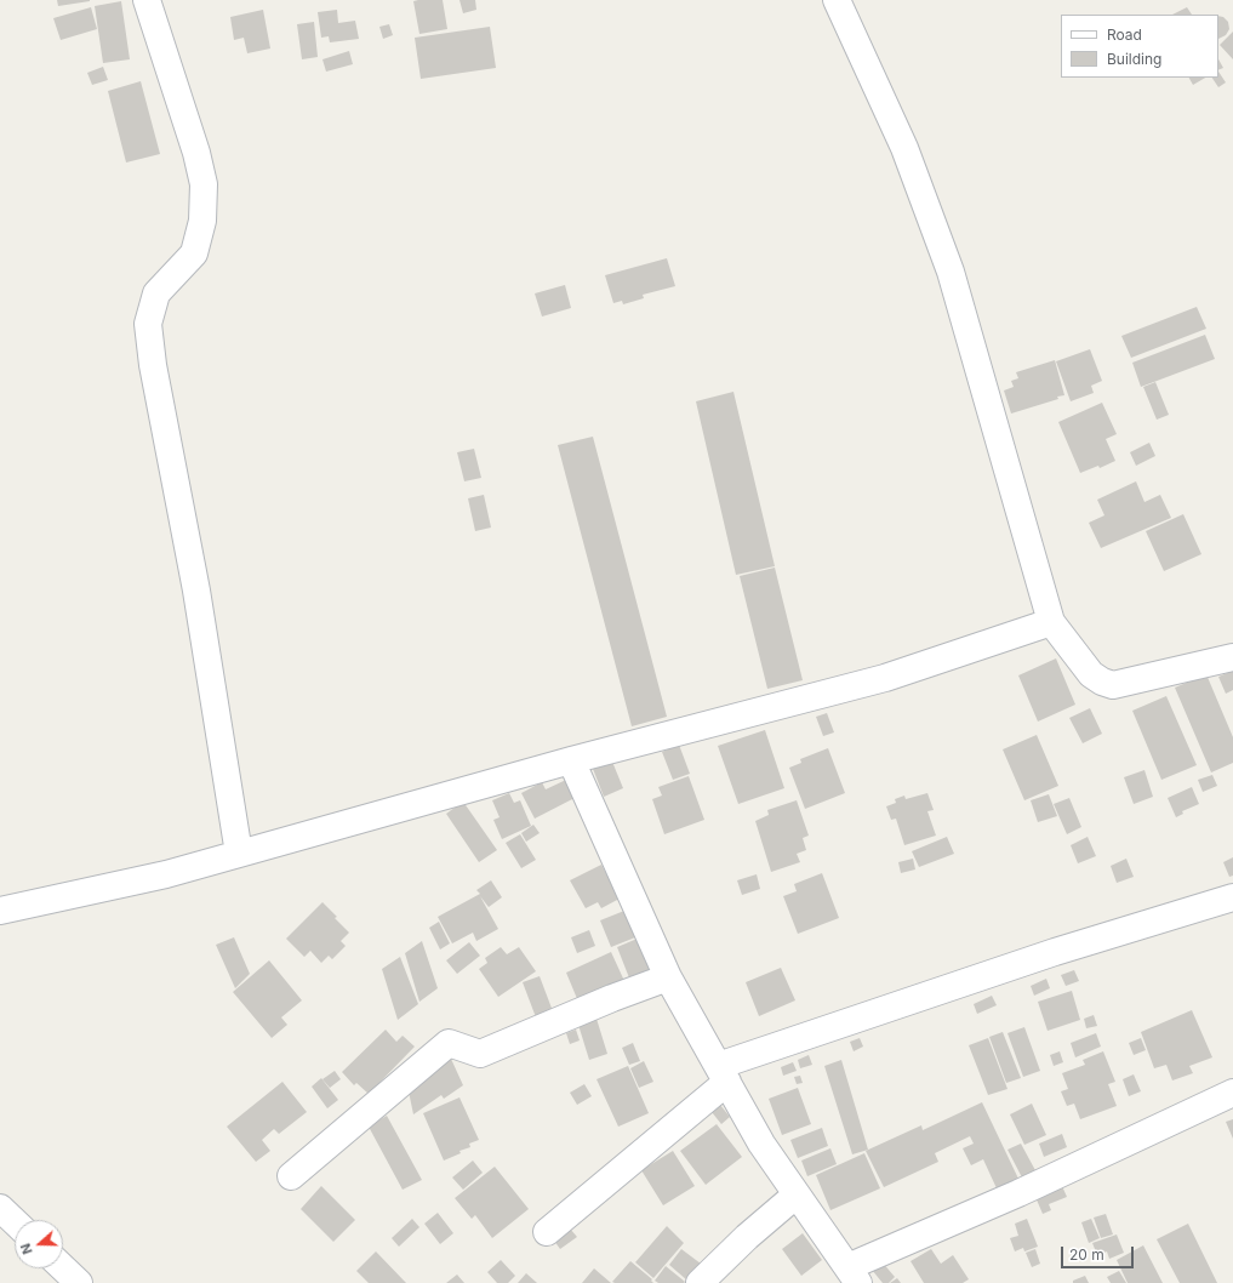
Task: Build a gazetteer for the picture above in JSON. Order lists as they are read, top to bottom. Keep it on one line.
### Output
{"legend":["Road","Building"],"scale_bar":"20 m","north":"left"}
